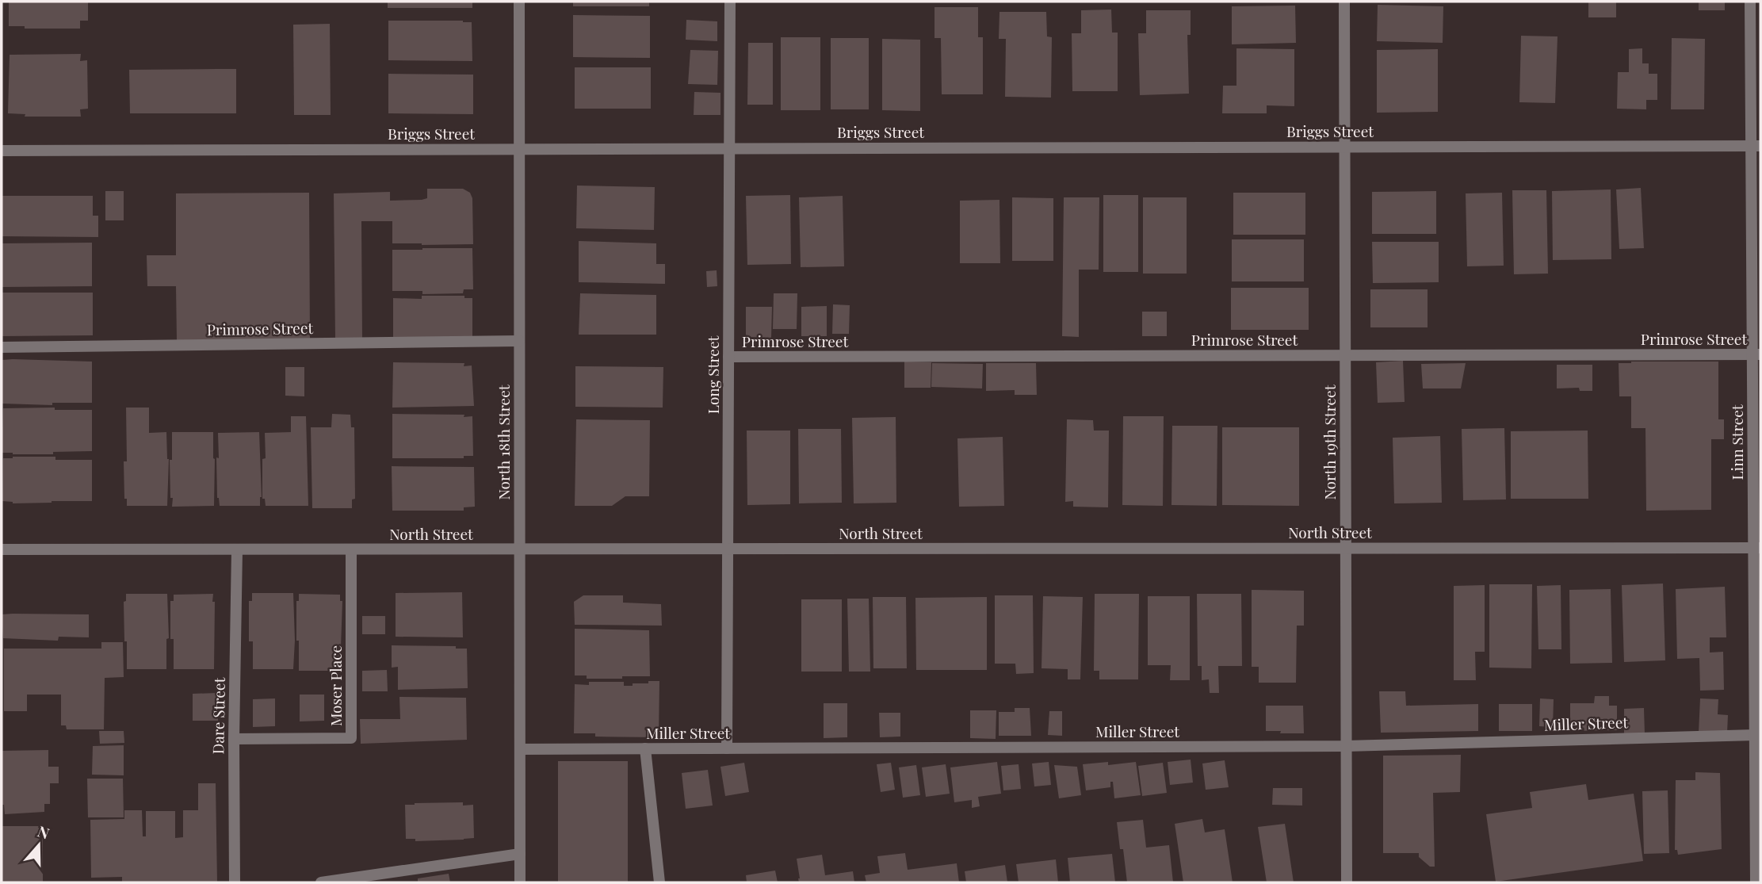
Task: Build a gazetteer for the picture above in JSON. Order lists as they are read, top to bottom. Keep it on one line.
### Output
{"streets":{"street":["Briggs Street","Primrose Street","Long Street","North 18th Street","North 19th Street","Linn Street","North Street","Moser Place","Dare Street","Miller Street"]},"crossings":[["Briggs Street","Long Street"],["Briggs Street","North 18th Street"],["Briggs Street","North 19th Street"],["Briggs Street","Linn Street"],["Primrose Street","Long Street"],["Primrose Street","North 18th Street"],["Primrose Street","North 19th Street"],["Primrose Street","Linn Street"],["Long Street","North Street"],["Long Street","Miller Street"],["North 18th Street","North Street"],["North 18th Street","Miller Street"],["North 19th Street","North Street"],["North 19th Street","Miller Street"],["Linn Street","North Street"],["Linn Street","Miller Street"],["North Street","Moser Place"],["North Street","Dare Street"],["Moser Place","Dare Street"]],"north":"top"}
